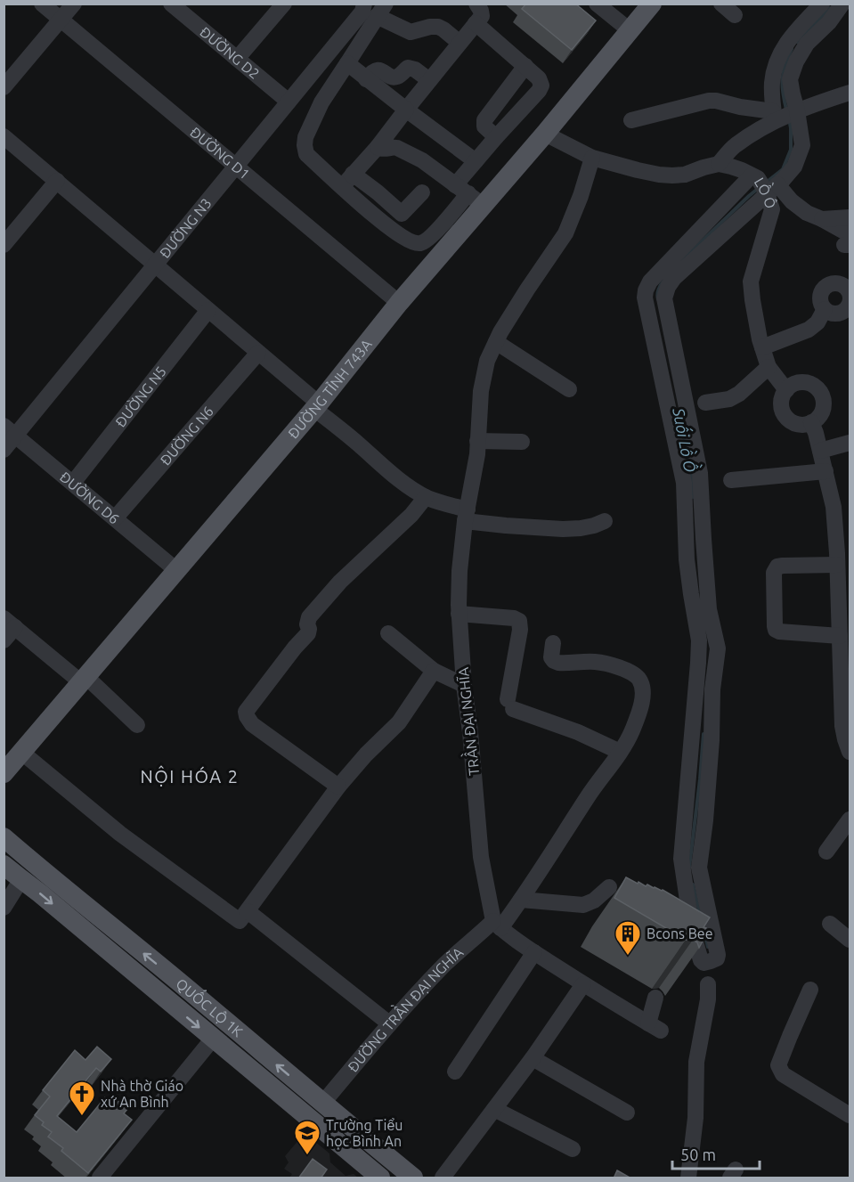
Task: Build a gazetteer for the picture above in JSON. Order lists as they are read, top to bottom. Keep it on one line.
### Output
{"streets":{"main road":["ĐƯỜNG TỈNH 743A","QUỐC LỘ 1K"],"street":["ĐƯỜNG D2","ĐƯỜNG D1","LỒ Ô","ĐƯỜNG N3","ĐƯỜNG N5","ĐƯỜNG N6","ĐƯỜNG D6","TRẦN ĐẠI NGHĨA","ĐƯỜNG TRẦN ĐẠI NGHĨA"]},"crossings":[["ĐƯỜNG D2","ĐƯỜNG N3"],["ĐƯỜNG D1","ĐƯỜNG N3"],["ĐƯỜNG D1","ĐƯỜNG TỈNH 743A"],["ĐƯỜNG N3","ĐƯỜNG D6"],["ĐƯỜNG TỈNH 743A","ĐƯỜNG D6"],["ĐƯỜNG N5","ĐƯỜNG D6"],["ĐƯỜNG N6","ĐƯỜNG D6"],["TRẦN ĐẠI NGHĨA","ĐƯỜNG TRẦN ĐẠI NGHĨA"],["QUỐC LỘ 1K","ĐƯỜNG TRẦN ĐẠI NGHĨA"]],"districts":["NỘI HÓA 2"],"water":["Suối Lồ Ồ"],"places":{"building":["Bcons Bee"],"church":["Nhà thờ Giáo xứ An Bình"],"school or university":["Trường Tiểu học Bình An"]},"scale_bar":"50 m"}
